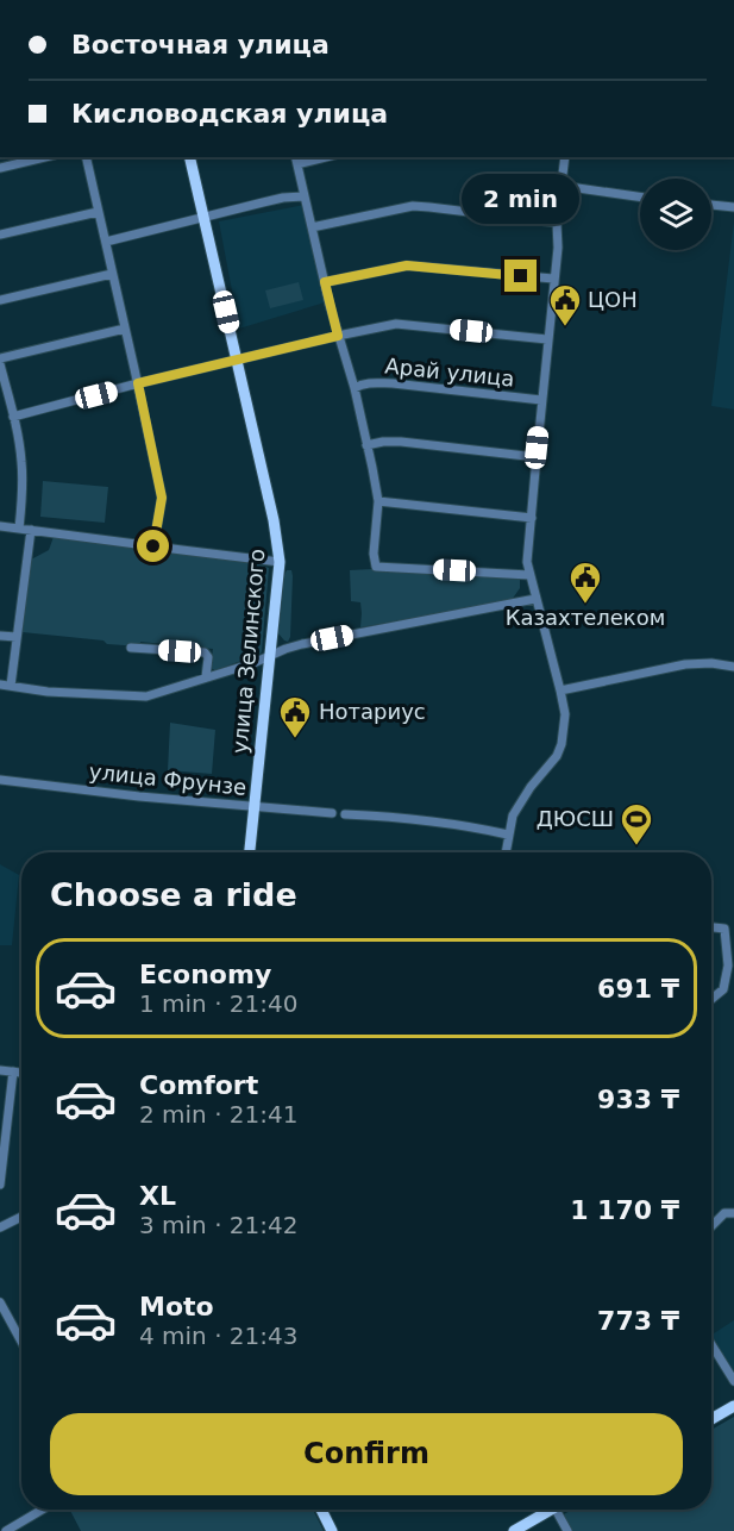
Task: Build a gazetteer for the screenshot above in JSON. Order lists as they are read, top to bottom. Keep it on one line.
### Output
{"streets":{"main road":["улица Зелинского"],"street":["Арай улица","улица Фрунзе"]},"crossings":[["улица Зелинского","улица Фрунзе"]],"places":{"public building":["ЦОН","Казахтелеком","Нотариус"],"sports":["ДЮСШ"]},"page":{"banner":["Восточная улица","Кисловодская улица"],"bubble":"2 min","heading":"Choose a ride","list":[{"name":"Economy","note":"1 min · 21:40","value":"691 ₸"},{"name":"Comfort","note":"2 min · 21:41","value":"933 ₸"},{"name":"XL","note":"3 min · 21:42","value":"1 170 ₸"},{"name":"Moto","note":"4 min · 21:43","value":"773 ₸"}],"buttons":"Confirm"}}
